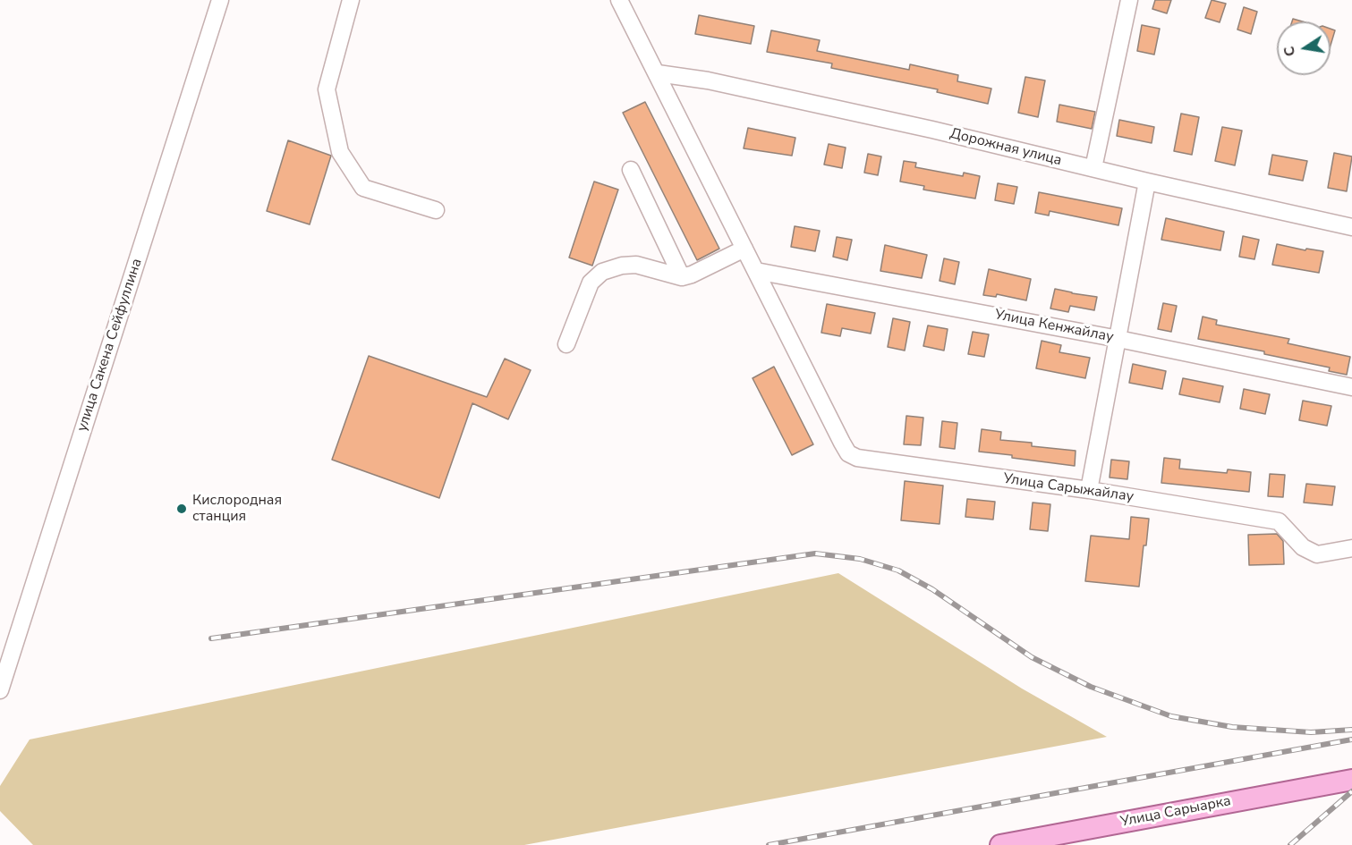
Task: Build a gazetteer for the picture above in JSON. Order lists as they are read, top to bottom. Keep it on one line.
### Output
{"streets":{"main road":["Улица Сарыарка"],"street":["Дорожная улица","Улица Кенжайлау","улица Сакена Сейфуллина","Улица Сарыжайлау"]},"crossings":[["Улица Кенжайлау","Улица Сарыжайлау"]],"places":["Кислородная станция"],"north":"left"}
